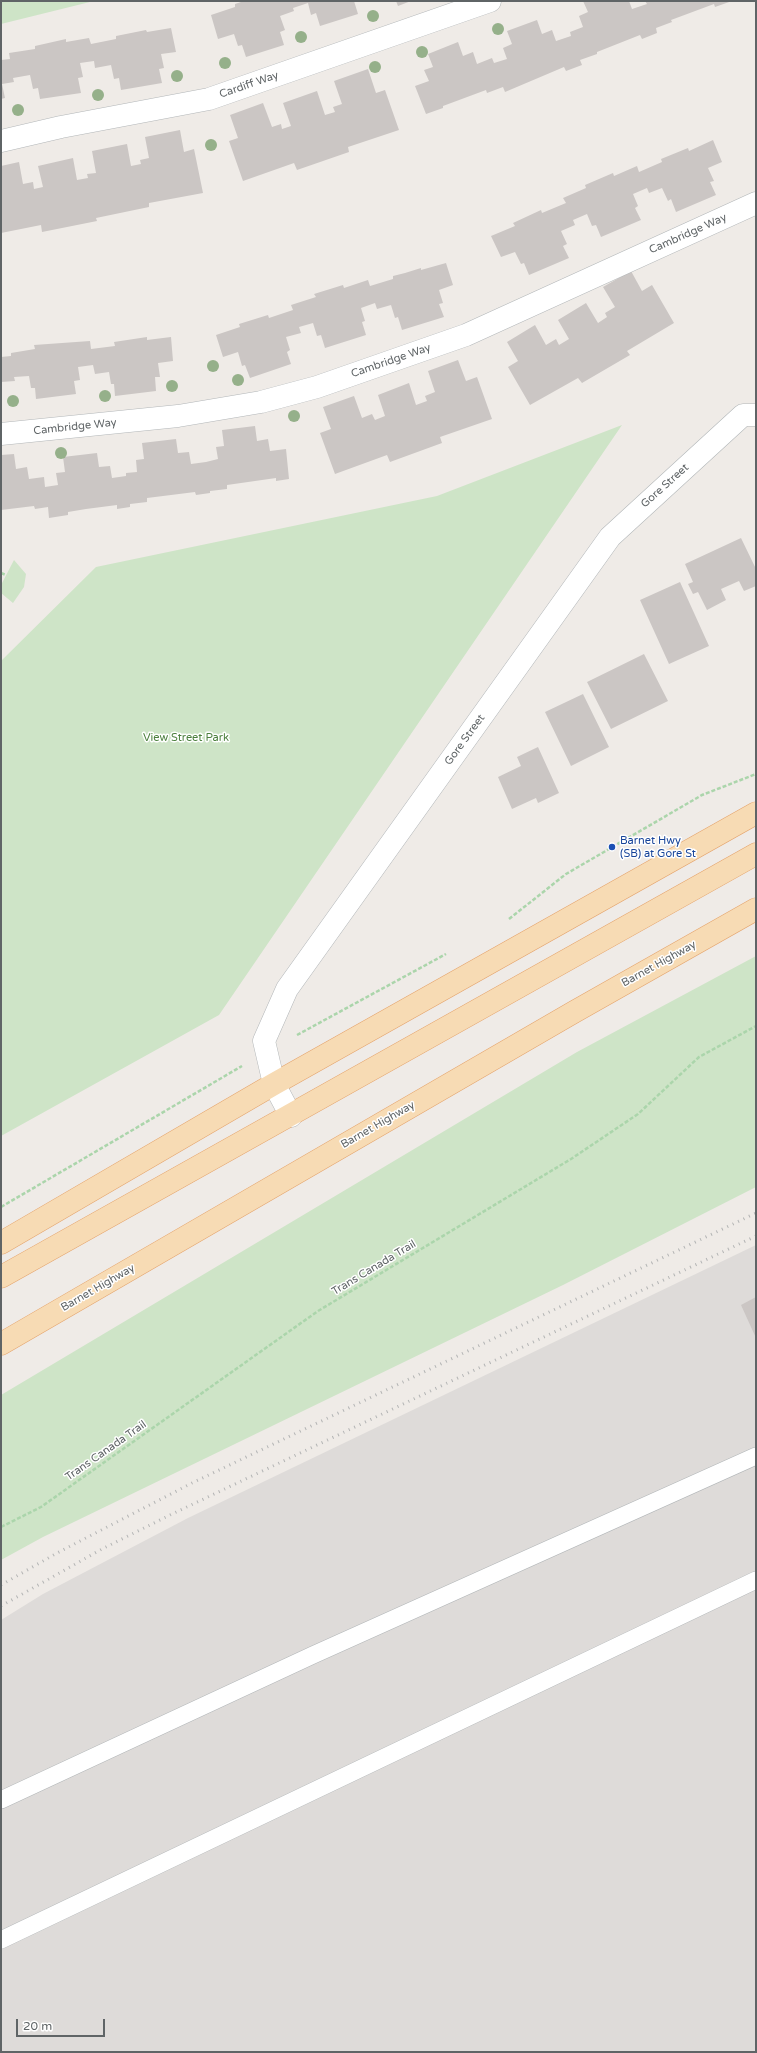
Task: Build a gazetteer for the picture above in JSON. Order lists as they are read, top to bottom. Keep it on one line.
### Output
{"streets":{"main road":["Barnet Highway"],"street":["Cardiff Way","Cambridge Way","Gore Street"],"path":["Trans Canada Trail"]},"parks":["View Street Park"],"places":["Barnet Hwy (SB) at Gore St"],"scale_bar":"20 m"}
